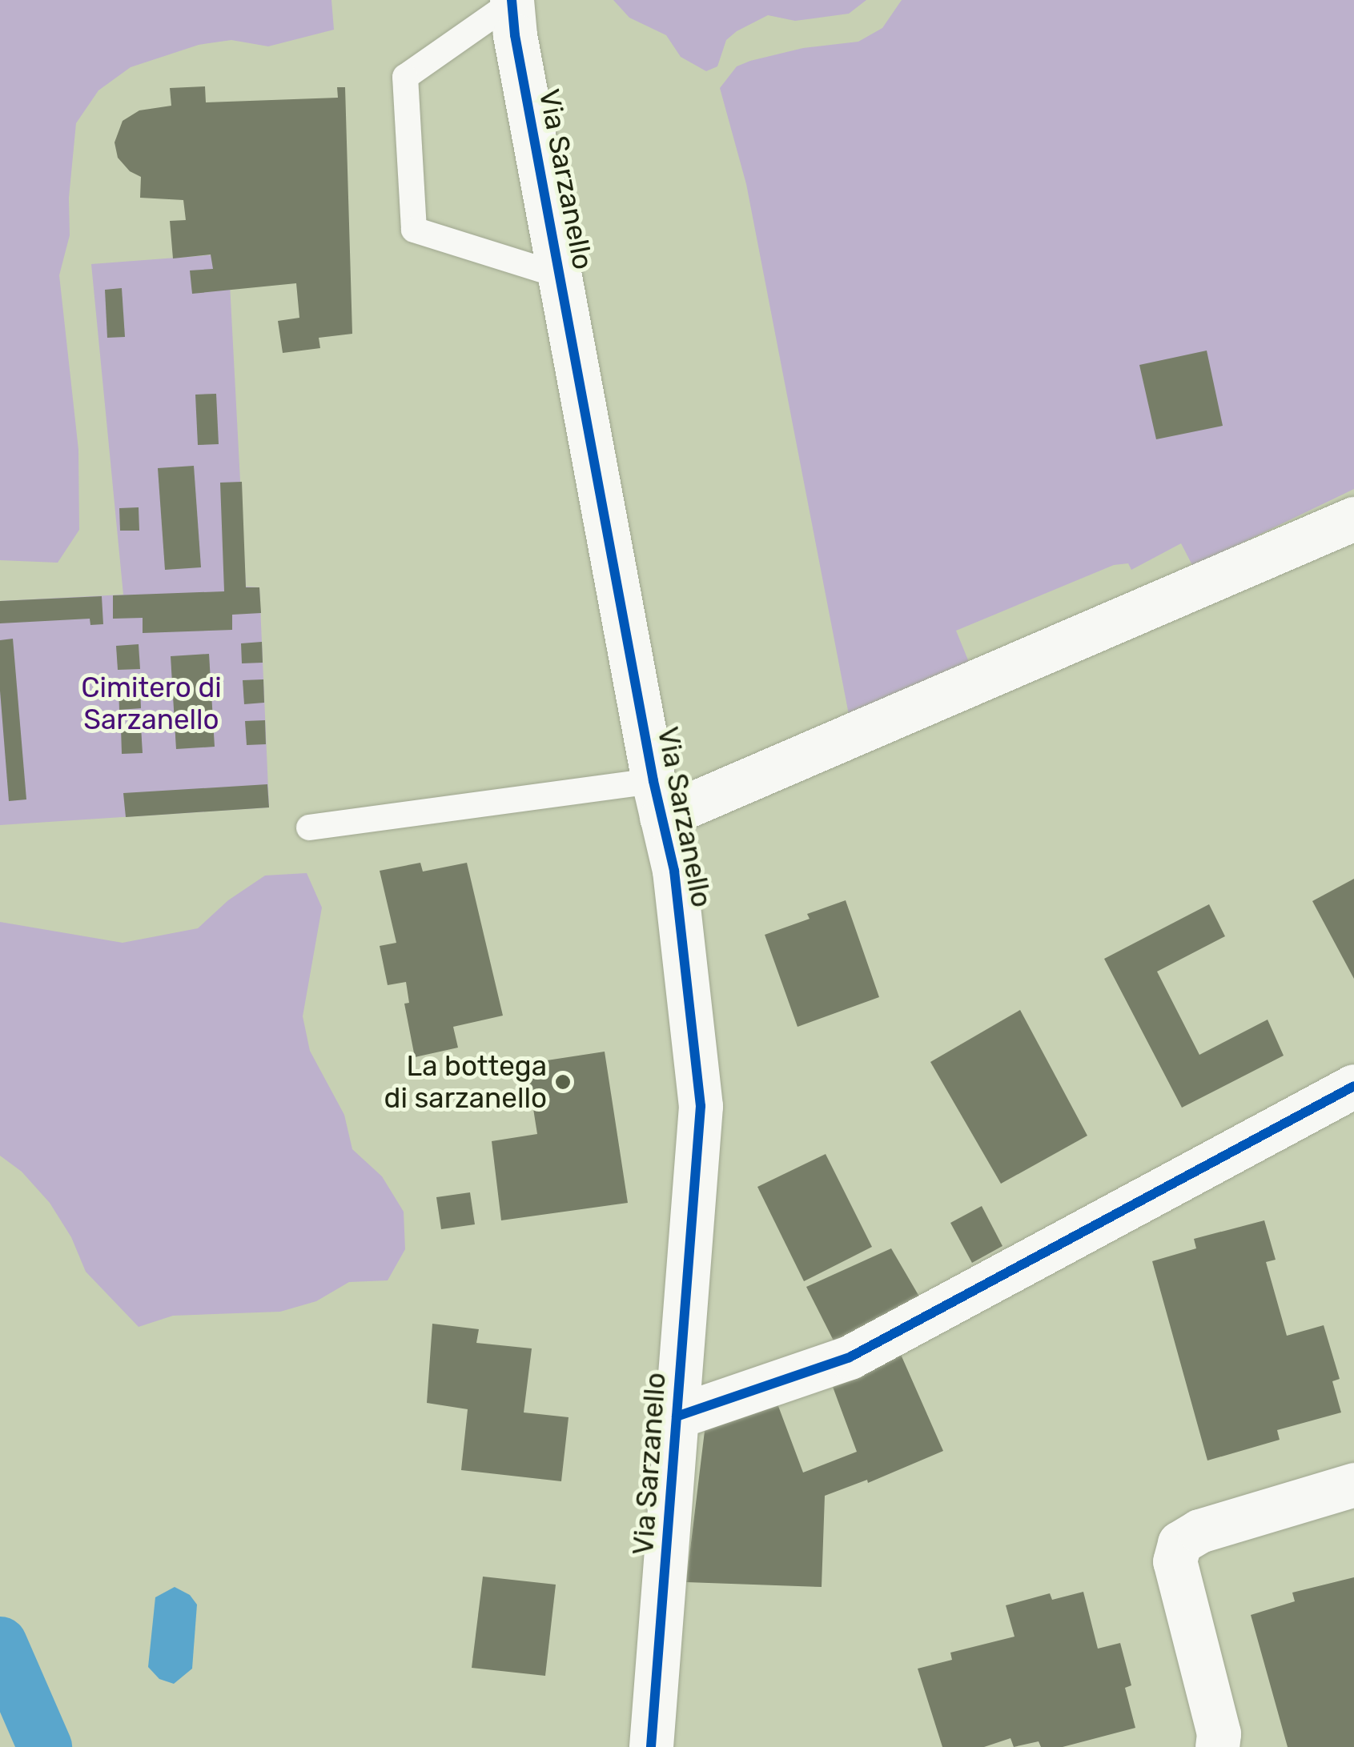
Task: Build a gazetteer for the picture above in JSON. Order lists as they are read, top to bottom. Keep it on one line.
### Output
{"streets":{"street":["Via Sarzanello"]},"parks":["Cimitero di Sarzanello"],"places":["La bottega di sarzanello"]}
